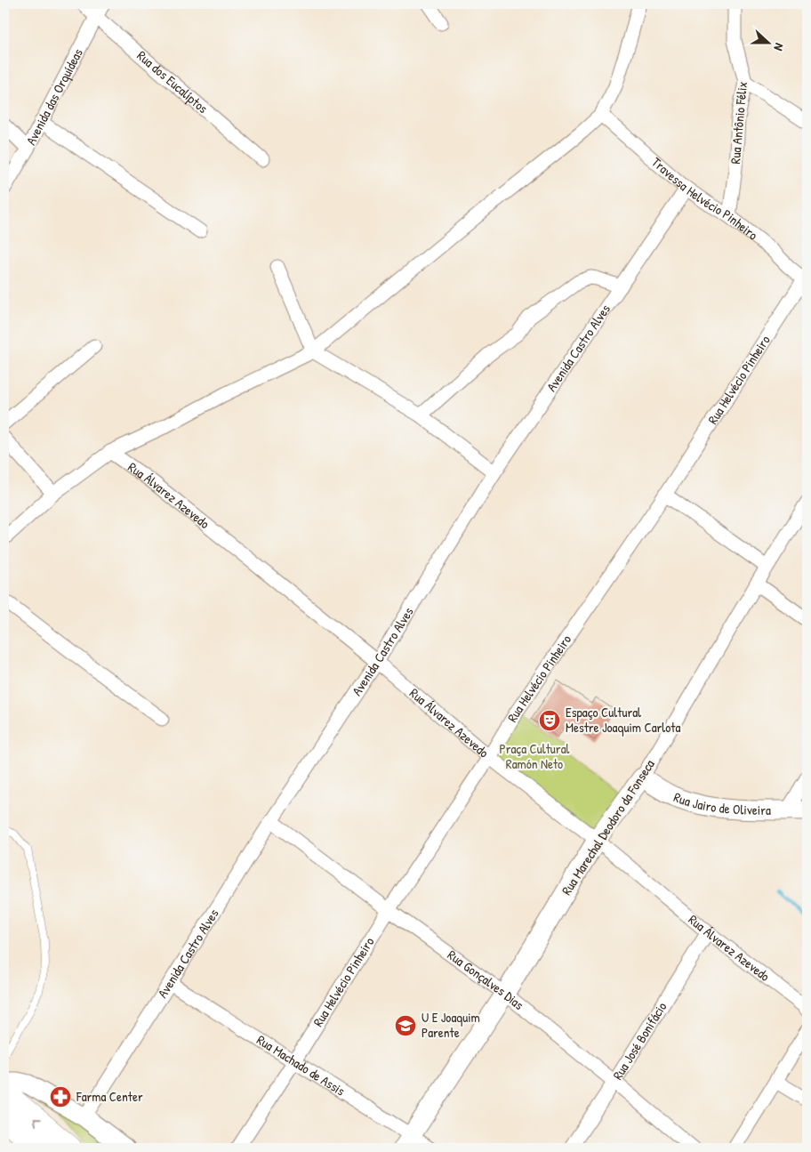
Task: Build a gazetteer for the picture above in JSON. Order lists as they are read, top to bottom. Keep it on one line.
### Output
{"streets":{"street":["Rua dos Eucalíptos","Avenida das Orquídeas","Rua Antônio Félix","Travessa Helvécio Pinheiro","Avenida Castro Alves","Rua Helvécio Pinheiro","Rua Álvarez Azevedo","Rua Jairo de Oliveira","Rua Marechal Deodoro da Fonseca","Rua Gonçalves Dias","Rua José Bonifácio","Rua Machado de Assis"]},"crossings":[["Rua dos Eucalíptos","Avenida das Orquídeas"],["Rua Antônio Félix","Travessa Helvécio Pinheiro"],["Travessa Helvécio Pinheiro","Avenida Castro Alves"],["Travessa Helvécio Pinheiro","Rua Helvécio Pinheiro"],["Avenida Castro Alves","Rua Álvarez Azevedo"],["Avenida Castro Alves","Rua Gonçalves Dias"],["Avenida Castro Alves","Rua Machado de Assis"],["Rua Helvécio Pinheiro","Rua Álvarez Azevedo"],["Rua Helvécio Pinheiro","Rua Gonçalves Dias"],["Rua Helvécio Pinheiro","Rua Machado de Assis"],["Rua Álvarez Azevedo","Rua Marechal Deodoro da Fonseca"],["Rua Álvarez Azevedo","Rua José Bonifácio"],["Rua Jairo de Oliveira","Rua Marechal Deodoro da Fonseca"],["Rua Marechal Deodoro da Fonseca","Rua Gonçalves Dias"],["Rua Marechal Deodoro da Fonseca","Rua Machado de Assis"],["Rua Gonçalves Dias","Rua José Bonifácio"]],"parks":["Praça Cultural Ramón Neto"],"places":{"theatre":["Espaço Cultural Mestre Joaquim Carlota"],"school or university":["U E Joaquim Parente"],"pharmacy":["Farma Center"]},"north":"right"}
